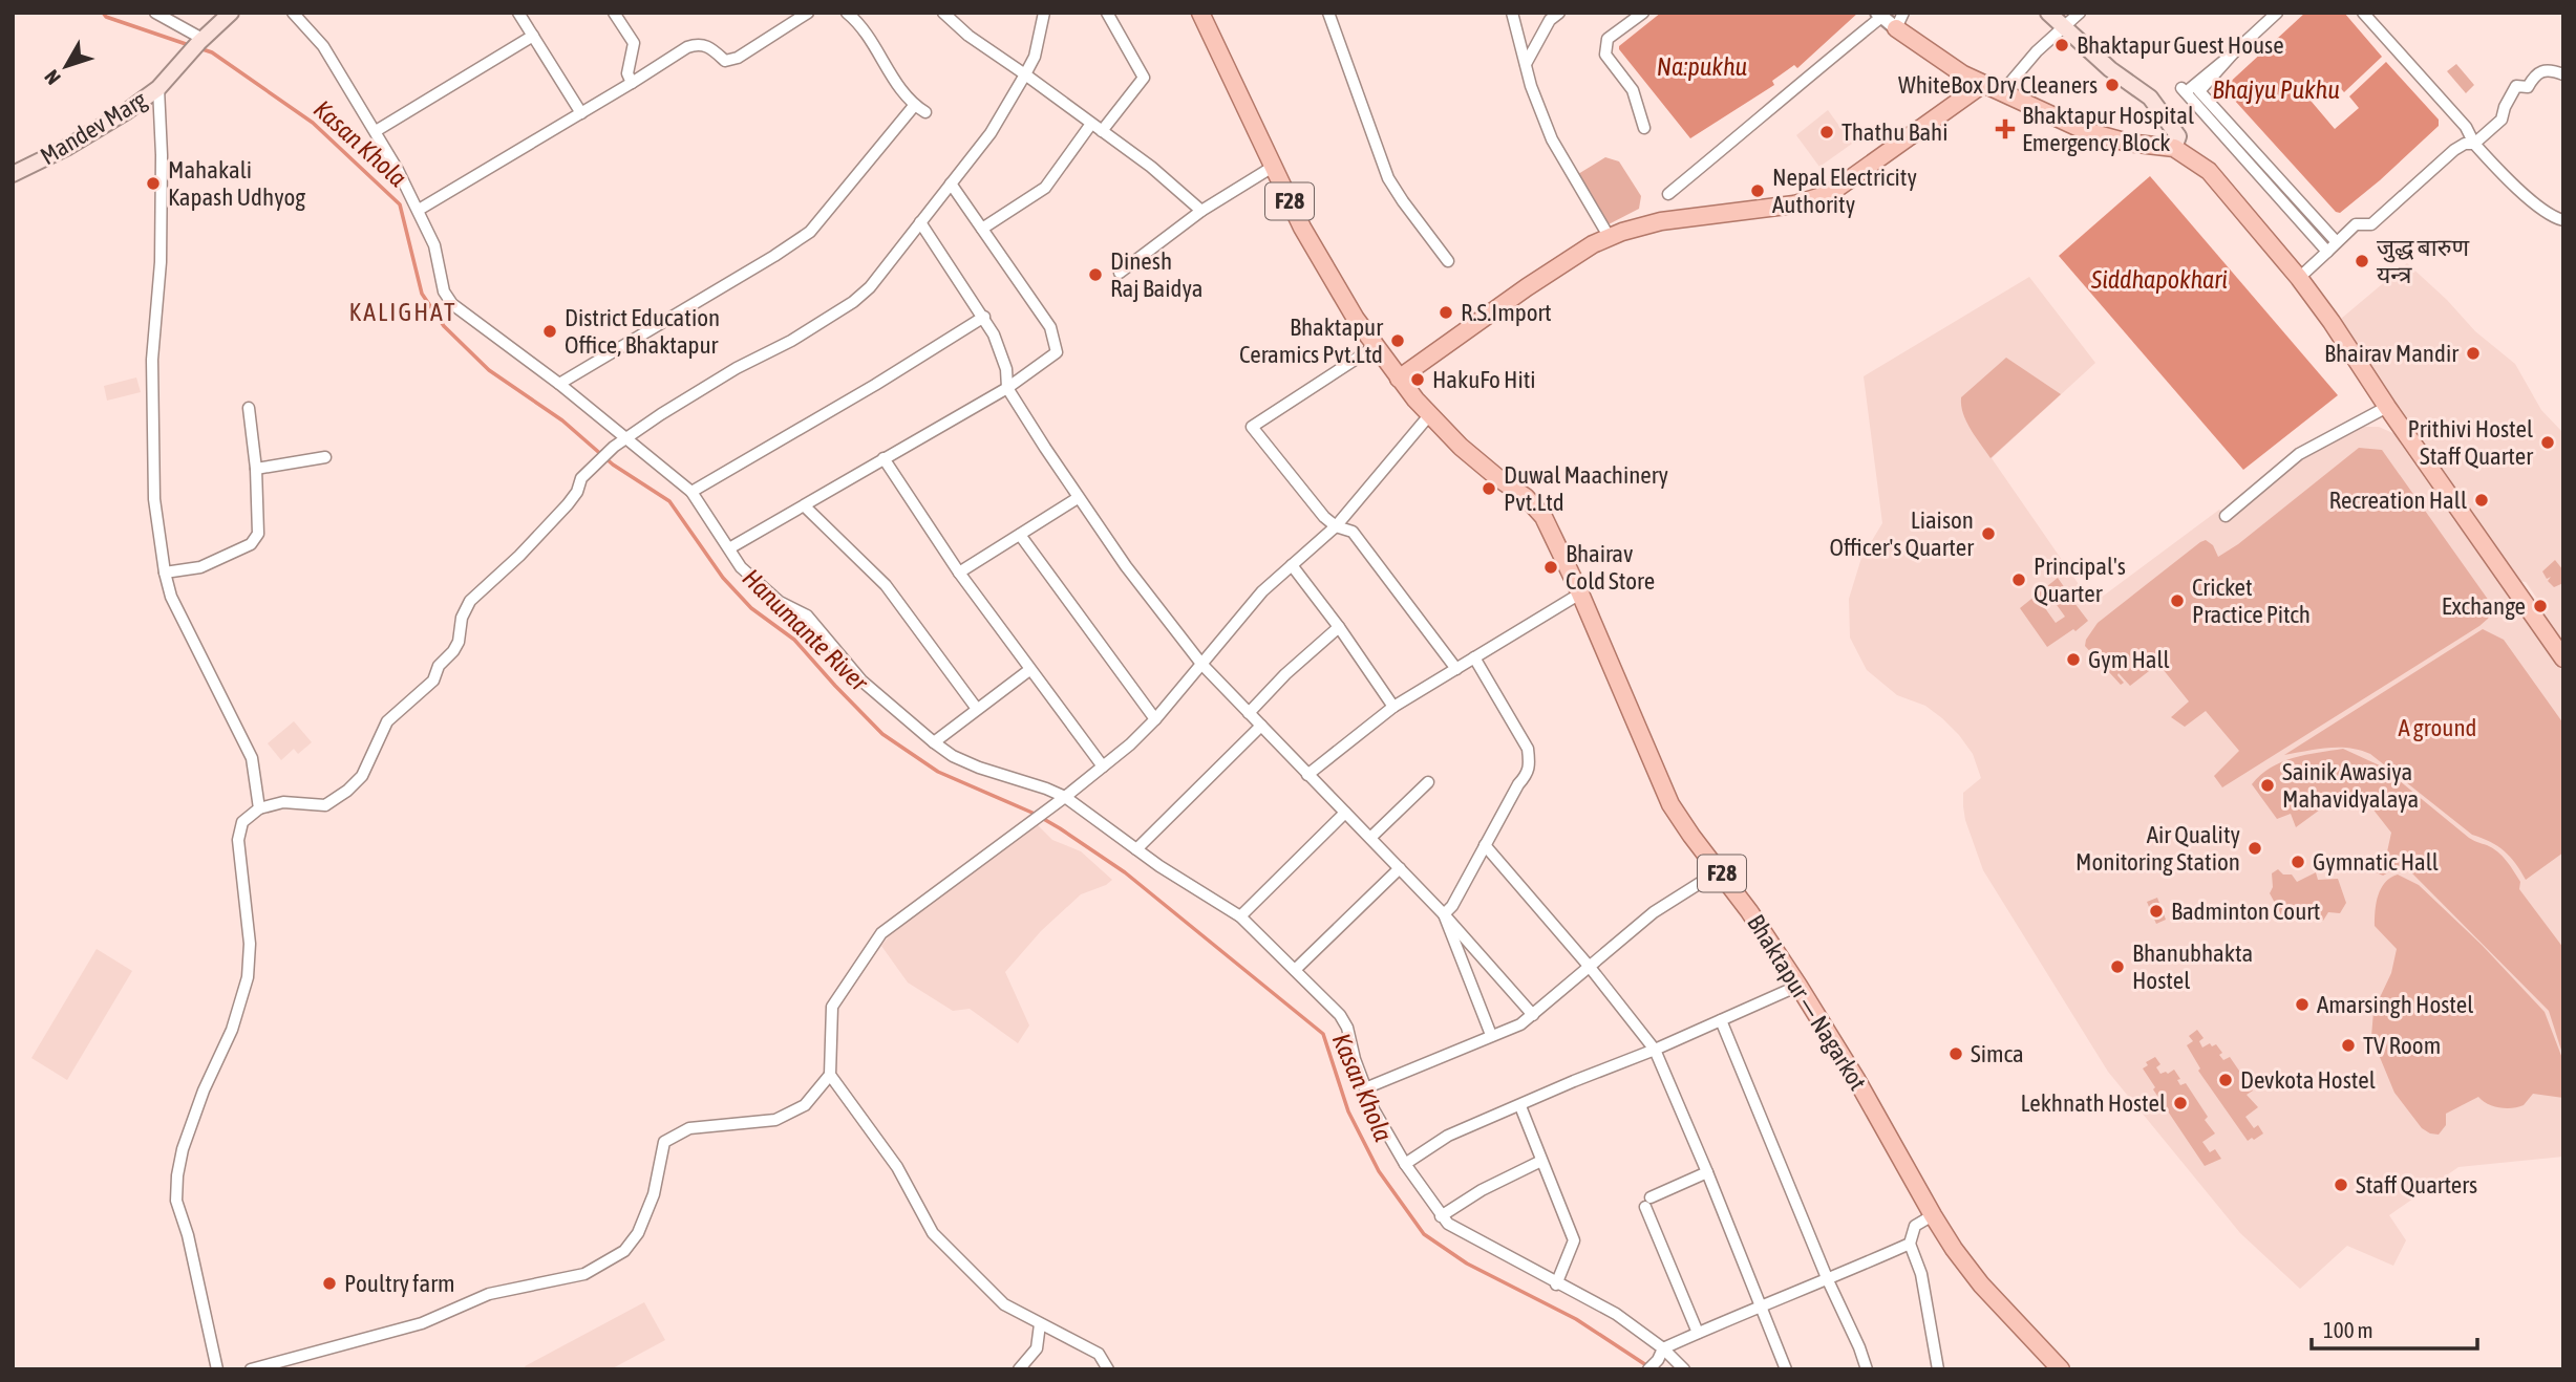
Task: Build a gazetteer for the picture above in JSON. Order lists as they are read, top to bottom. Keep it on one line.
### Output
{"streets":{"main road":["Mandev Marg","F28","Bhaktapur — Nagarkot"]},"crossings":[["F28","Bhaktapur — Nagarkot"]],"districts":["KALIGHAT"],"water":["Na:pukhu","Bhajyu Pukhu","Kasan Khola","Siddhapokhari","Hanumante River"],"parks":["A ground"],"places":{"other":["Bhaktapur Guest House","WhiteBox Dry Cleaners","Thathu Bahi","Mahakali Kapash Udhyog","Nepal Electricity Authority","जुद्ध बारुण यन्त्र","Dinesh Raj Baidya","R.S.Import","District Education Office, Bhaktapur","Bhaktapur Ceramics Pvt.Ltd","Bhairav Mandir","HakuFo Hiti","Prithivi Hostel Staff Quarter","Duwal Maachinery Pvt.Ltd","Recreation Hall","Liaison Officer's Quarter","Bhairav Cold Store","Principal's Quarter","Cricket Practice Pitch","Exchange","Gym Hall","Sainik Awasiya Mahavidyalaya","Air Quality Monitoring Station","Gymnatic Hall","Badminton Court","Bhanubhakta Hostel","Amarsingh Hostel","TV Room","Simca","Devkota Hostel","Lekhnath Hostel","Staff Quarters","Poultry farm"],"health":["Bhaktapur Hospital Emergency Block"]},"scale_bar":"100 m","north":"bottom left"}
